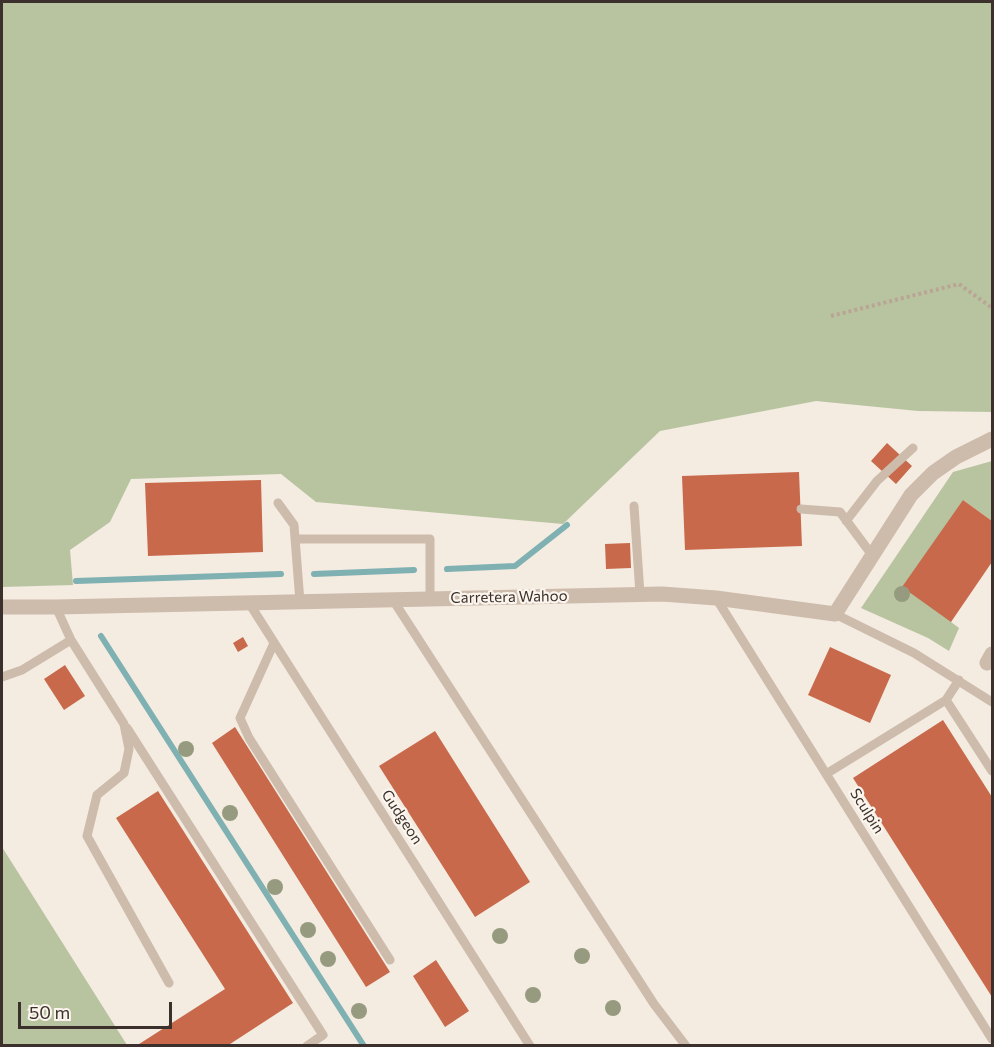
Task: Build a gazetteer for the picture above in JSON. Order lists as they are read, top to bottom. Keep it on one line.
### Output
{"streets":{"street":["Carretera Wahoo"],"lane":["Sculpin","Gudgeon"]},"crossings":[["Carretera Wahoo","Sculpin"],["Carretera Wahoo","Gudgeon"]],"scale_bar":"50 m"}
